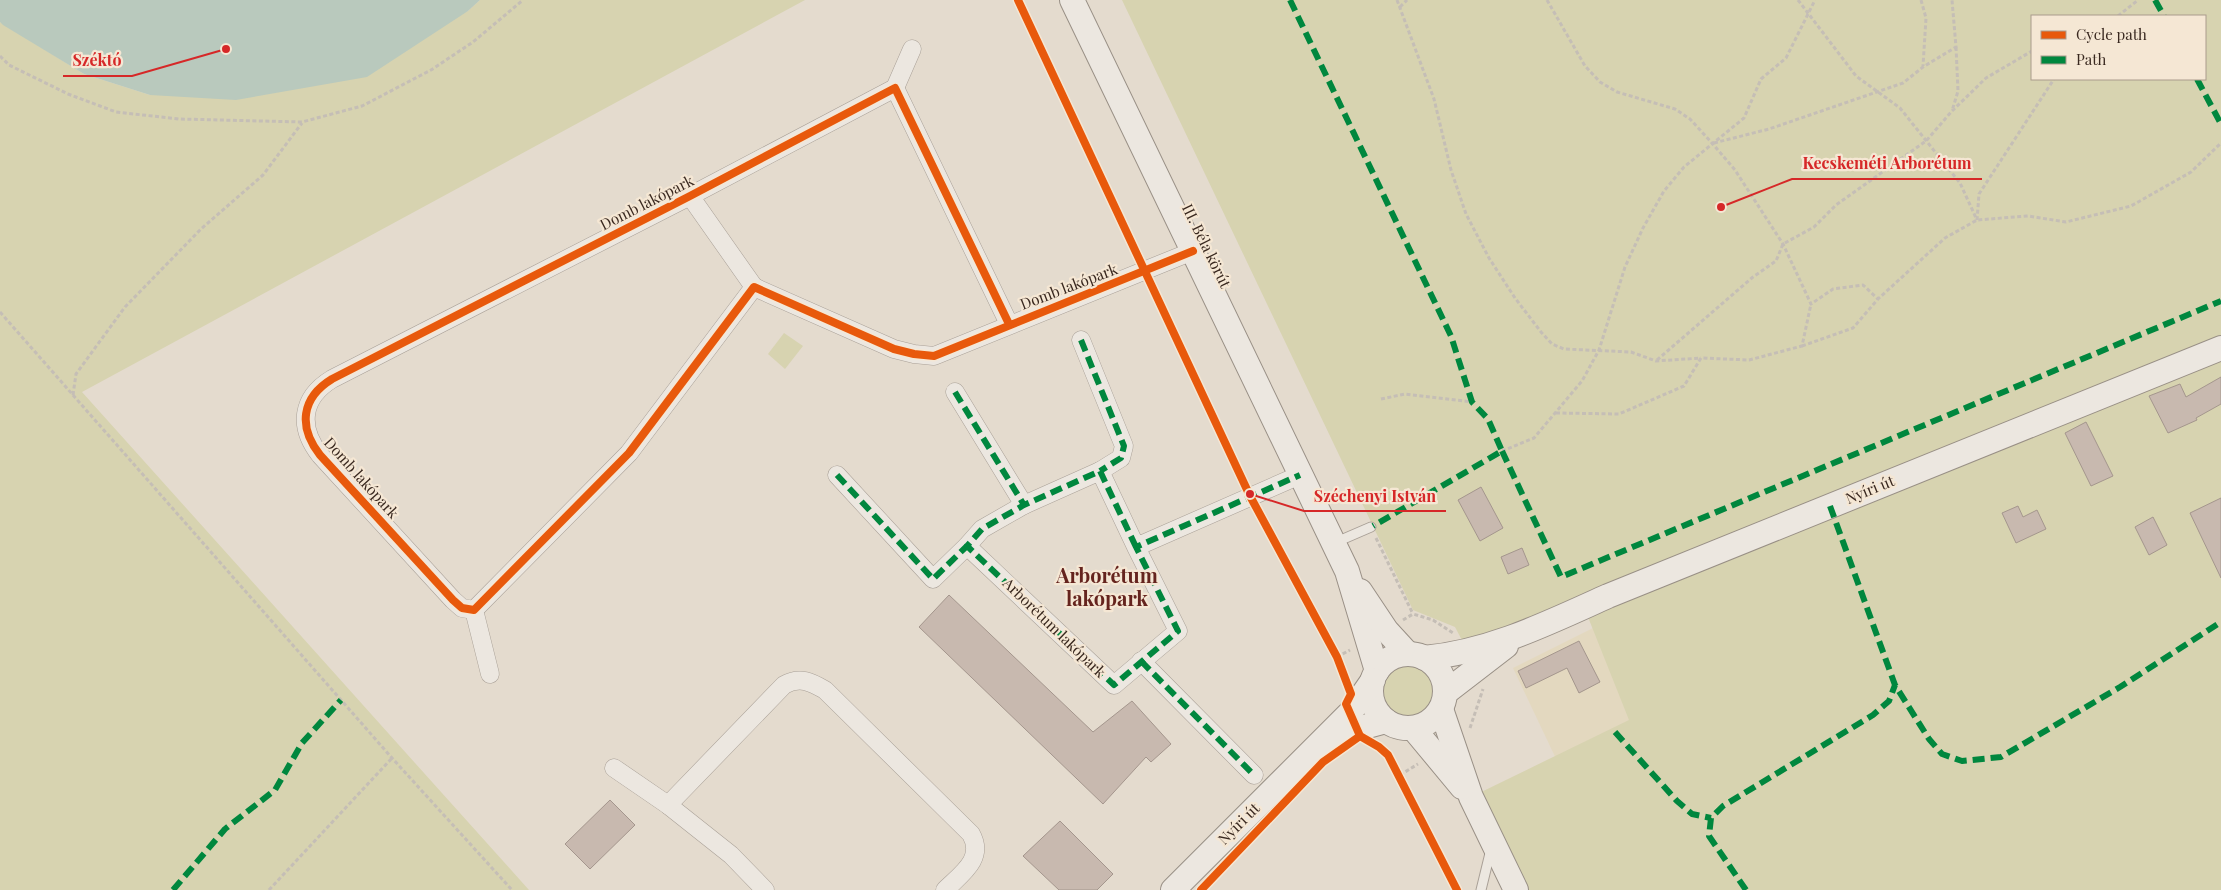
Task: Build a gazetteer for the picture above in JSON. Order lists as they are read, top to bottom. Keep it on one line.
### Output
{"streets":{"street":["Domb lakópark","III. Béla körút","Nyíri út","Arborétum lakópark"]},"crossings":[["Domb lakópark","III. Béla körút"],["III. Béla körút","Nyíri út"]],"districts":["Arborétum lakópark"],"places":["Széktó","Kecskeméti Arborétum","Széchenyi István"],"legend":["Cycle path","Path"]}
